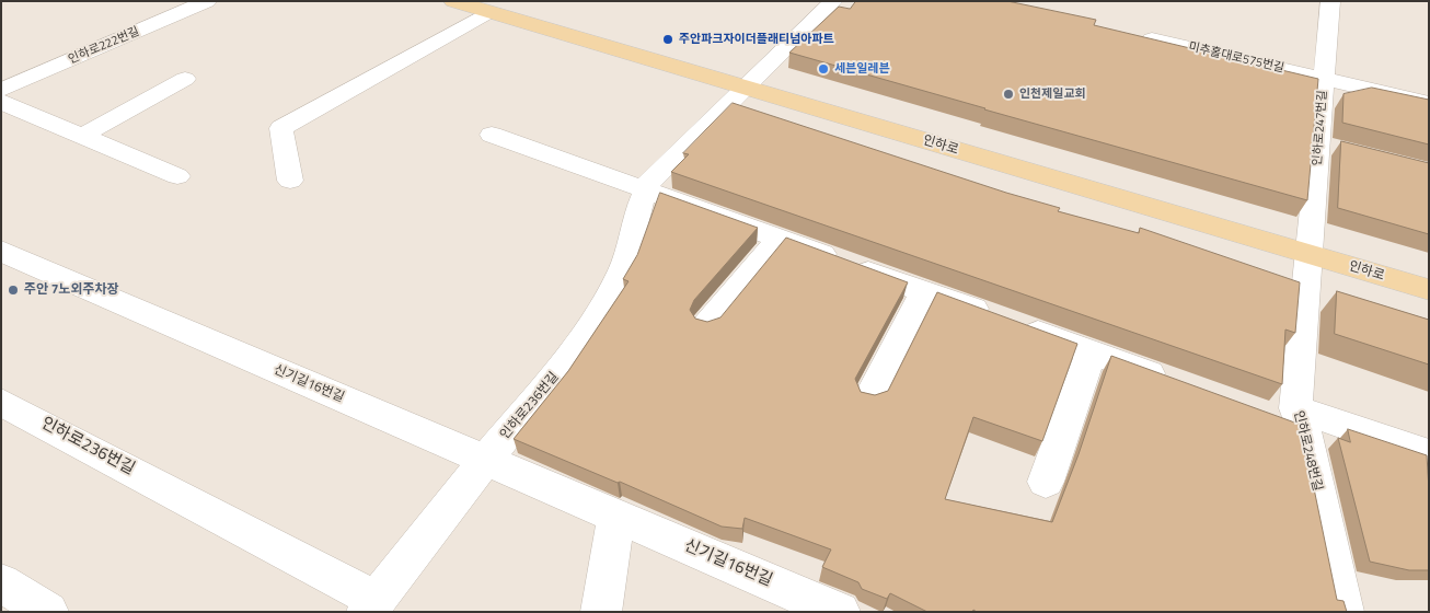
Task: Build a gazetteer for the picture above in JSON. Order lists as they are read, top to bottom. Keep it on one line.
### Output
{"streets":{"main road":["인하로"],"street":["인하로222번길","미추홀대로575번길","인하로247번길","신기길16번길","인하로236번길","인하로248번길"]},"crossings":[["미추홀대로575번길","인하로247번길"],["인하로247번길","인하로"],["인하로247번길","인하로248번길"],["인하로","인하로236번길"],["인하로","인하로248번길"],["신기길16번길","인하로236번길"]],"places":["주안파크자이더플래티넘아파트","세븐일레븐","인천제일교회","주안 7노외주차장"]}
